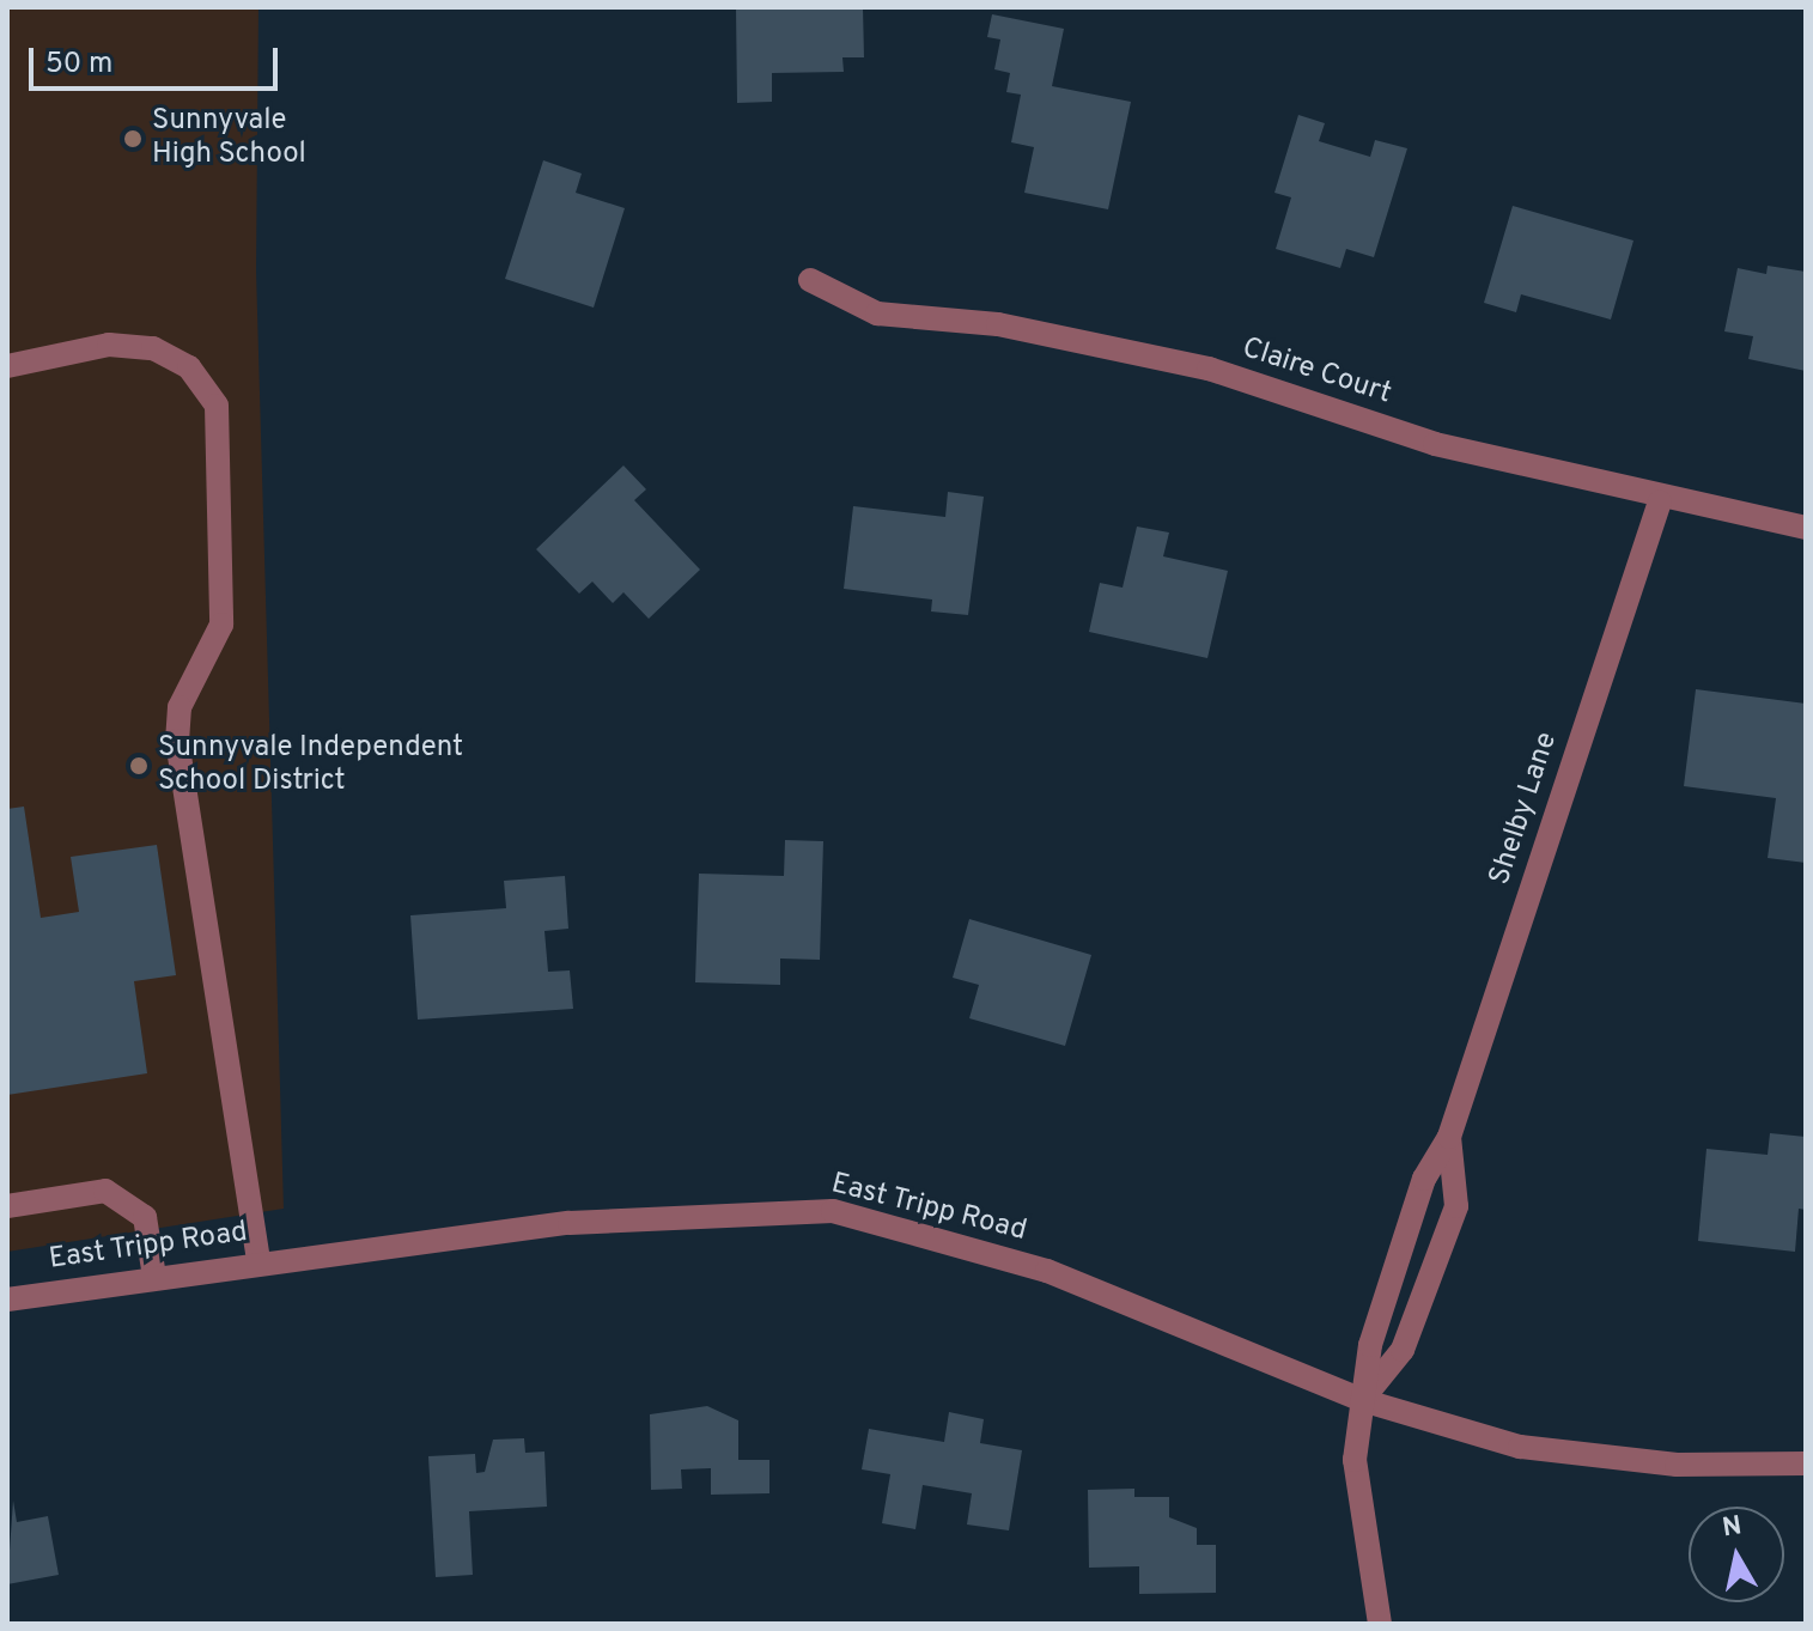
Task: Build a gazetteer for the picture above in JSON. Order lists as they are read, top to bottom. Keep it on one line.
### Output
{"streets":{"street":["Claire Court","Shelby Lane","East Tripp Road"]},"crossings":[["Claire Court","Shelby Lane"],["Shelby Lane","East Tripp Road"]],"places":["Sunnyvale High School","Sunnyvale Independent School District"],"scale_bar":"50 m","north":"top"}
